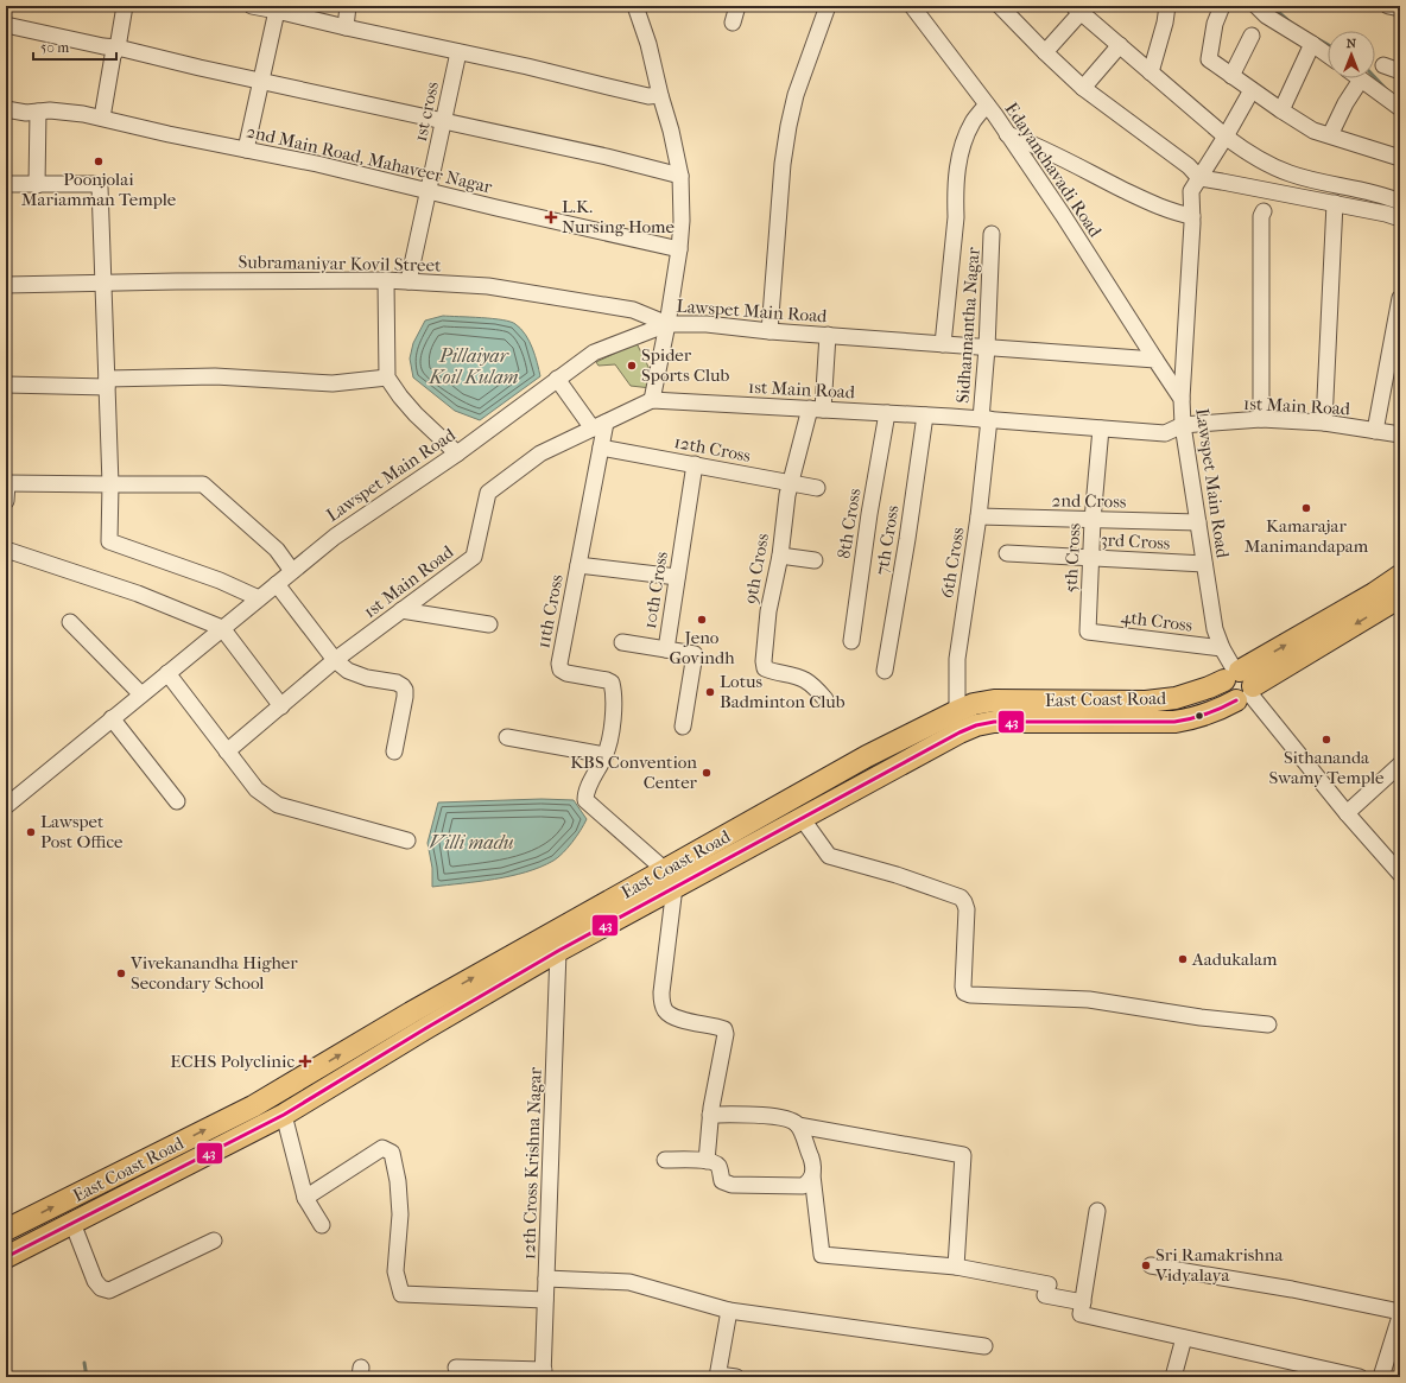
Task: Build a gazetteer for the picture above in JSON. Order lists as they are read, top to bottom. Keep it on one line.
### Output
{"streets":{"highway":["East Coast Road"],"street":["1st cross","2nd Main Road, Mahaveer Nagar","Edayanchavadi Road","Subramaniyar Kovil Street","Lawspet Main Road","Sidhannantha Nagar","1st Main Road","12th Cross","2nd Cross","8th Cross","7th Cross","3rd Cross","5th Cross","6th Cross","9th Cross","10th Cross","11th Cross","4th Cross","12th Cross Krishna Nagar"]},"crossings":[["1st cross","2nd Main Road, Mahaveer Nagar"],["1st cross","Subramaniyar Kovil Street"],["Edayanchavadi Road","Lawspet Main Road"],["Subramaniyar Kovil Street","Lawspet Main Road"],["Lawspet Main Road","Sidhannantha Nagar"],["Lawspet Main Road","1st Main Road"],["Lawspet Main Road","2nd Cross"],["Lawspet Main Road","3rd Cross"],["Lawspet Main Road","9th Cross"],["Lawspet Main Road","4th Cross"],["Lawspet Main Road","East Coast Road"],["Sidhannantha Nagar","1st Main Road"],["Sidhannantha Nagar","6th Cross"],["1st Main Road","8th Cross"],["1st Main Road","7th Cross"],["1st Main Road","5th Cross"],["1st Main Road","6th Cross"],["1st Main Road","9th Cross"],["1st Main Road","11th Cross"],["12th Cross","9th Cross"],["12th Cross","10th Cross"],["12th Cross","11th Cross"],["2nd Cross","5th Cross"],["2nd Cross","6th Cross"],["3rd Cross","5th Cross"],["5th Cross","4th Cross"],["6th Cross","East Coast Road"],["11th Cross","East Coast Road"],["East Coast Road","12th Cross Krishna Nagar"]],"water":["Pillaiyar Koil Kulam","Villi madu"],"places":{"other":["Poonjolai Mariamman Temple","Spider Sports Club","Kamarajar Manimandapam","Jeno Govindh","Lotus Badminton Club","Sithananda Swamy Temple","KBS Convention Center","Lawspet Post Office","Aadukalam","Vivekanandha Higher Secondary School","Sri Ramakrishna Vidyalaya"],"health":["L.K. Nursing Home","ECHS Polyclinic"]},"lines":["transit line 43"],"scale_bar":"50 m","north":"top"}
